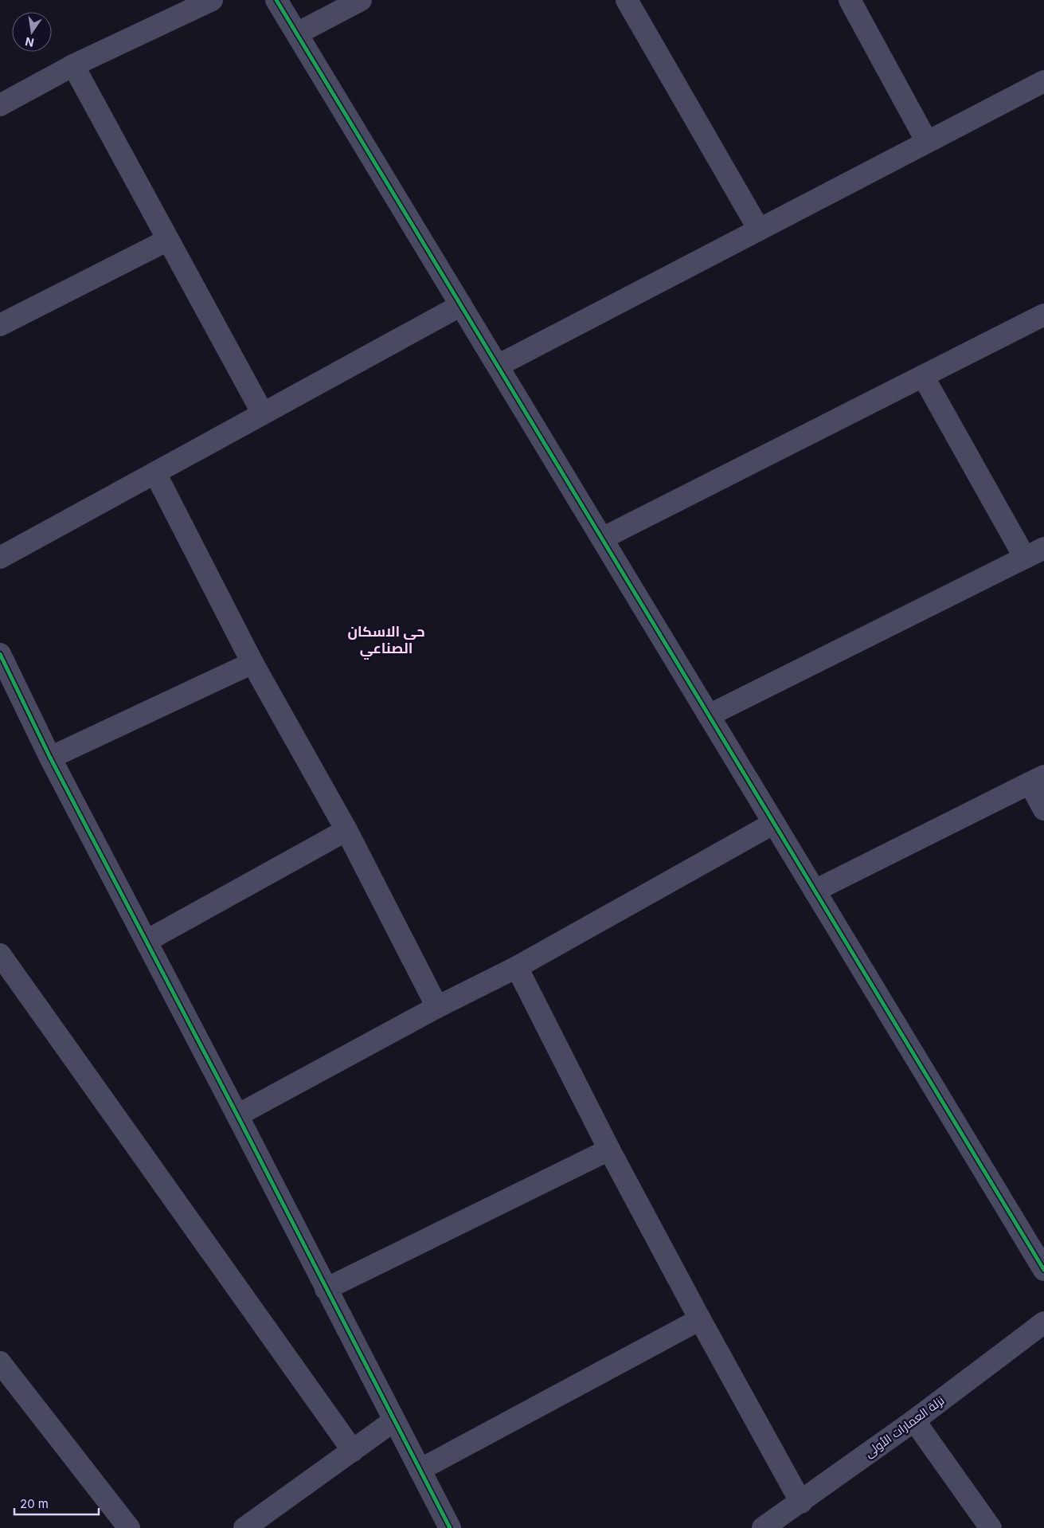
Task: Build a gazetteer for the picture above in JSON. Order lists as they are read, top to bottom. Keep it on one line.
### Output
{"streets":{"street":["نزلة العمارات الأولى"]},"districts":["حي الاسكان الصناعي"],"scale_bar":"20 m","north":"bottom"}
